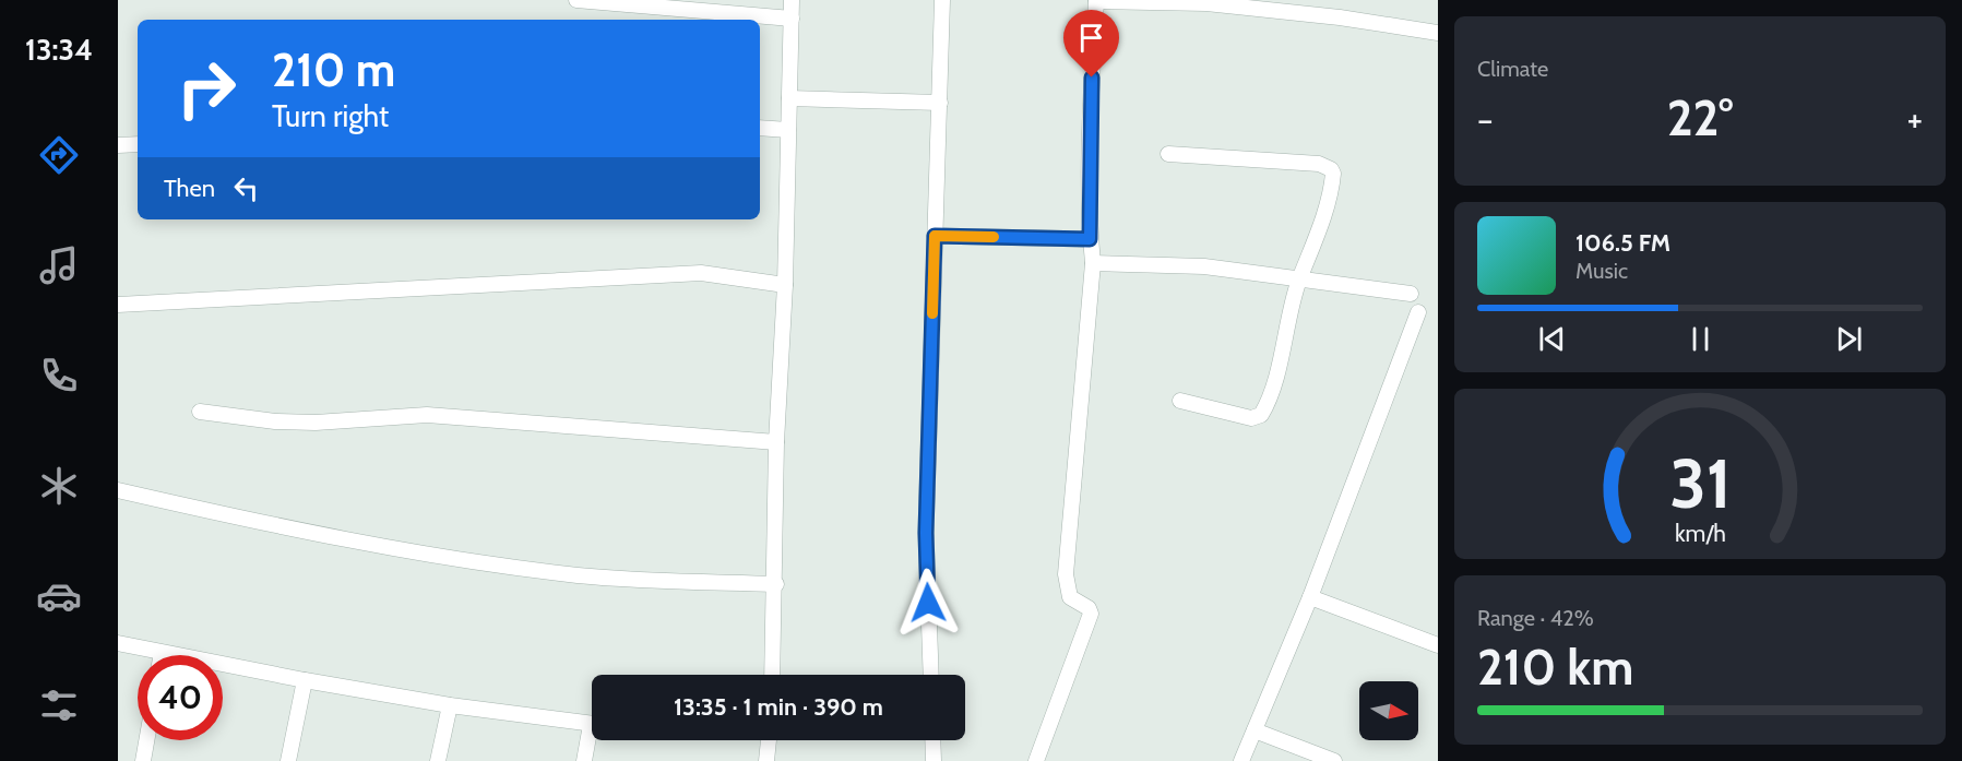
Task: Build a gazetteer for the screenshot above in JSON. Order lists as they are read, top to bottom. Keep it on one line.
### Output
{"north":"right","page":{"tabs":"13:34","tile":["Climate",["Range · 42%","210 km"]],"turn":["210 m","Turn right"],"heat":["−","22°","+"],"then":"Then","song":["106.5 FM","Music"],"limit":"40","trip":"13:35 · 1 min · 390 m","gauge":["31","km/h"]}}
